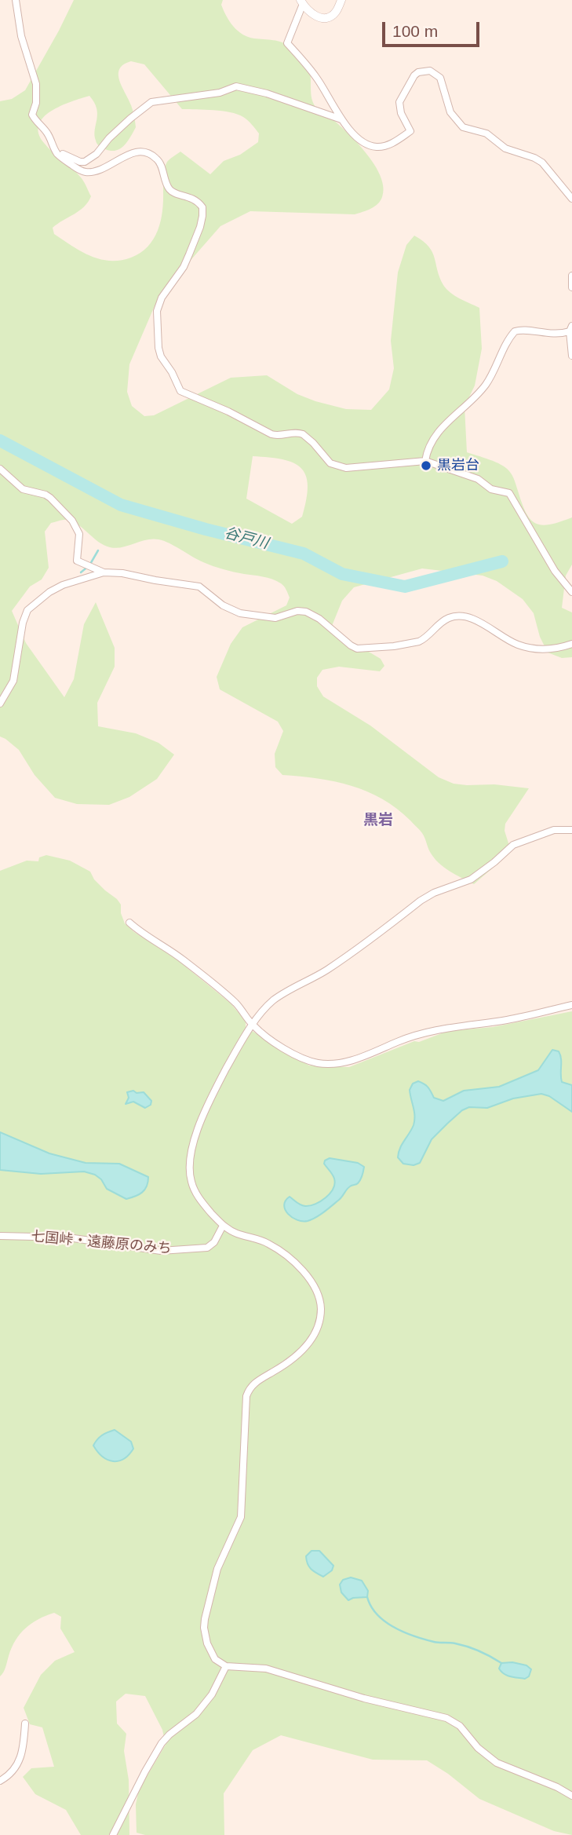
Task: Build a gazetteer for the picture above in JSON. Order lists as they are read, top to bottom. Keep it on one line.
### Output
{"streets":{"street":["七国峠・遠藤原のみち"]},"districts":["黒岩"],"water":["谷戸川"],"places":["黒岩台"],"scale_bar":"100 m"}
